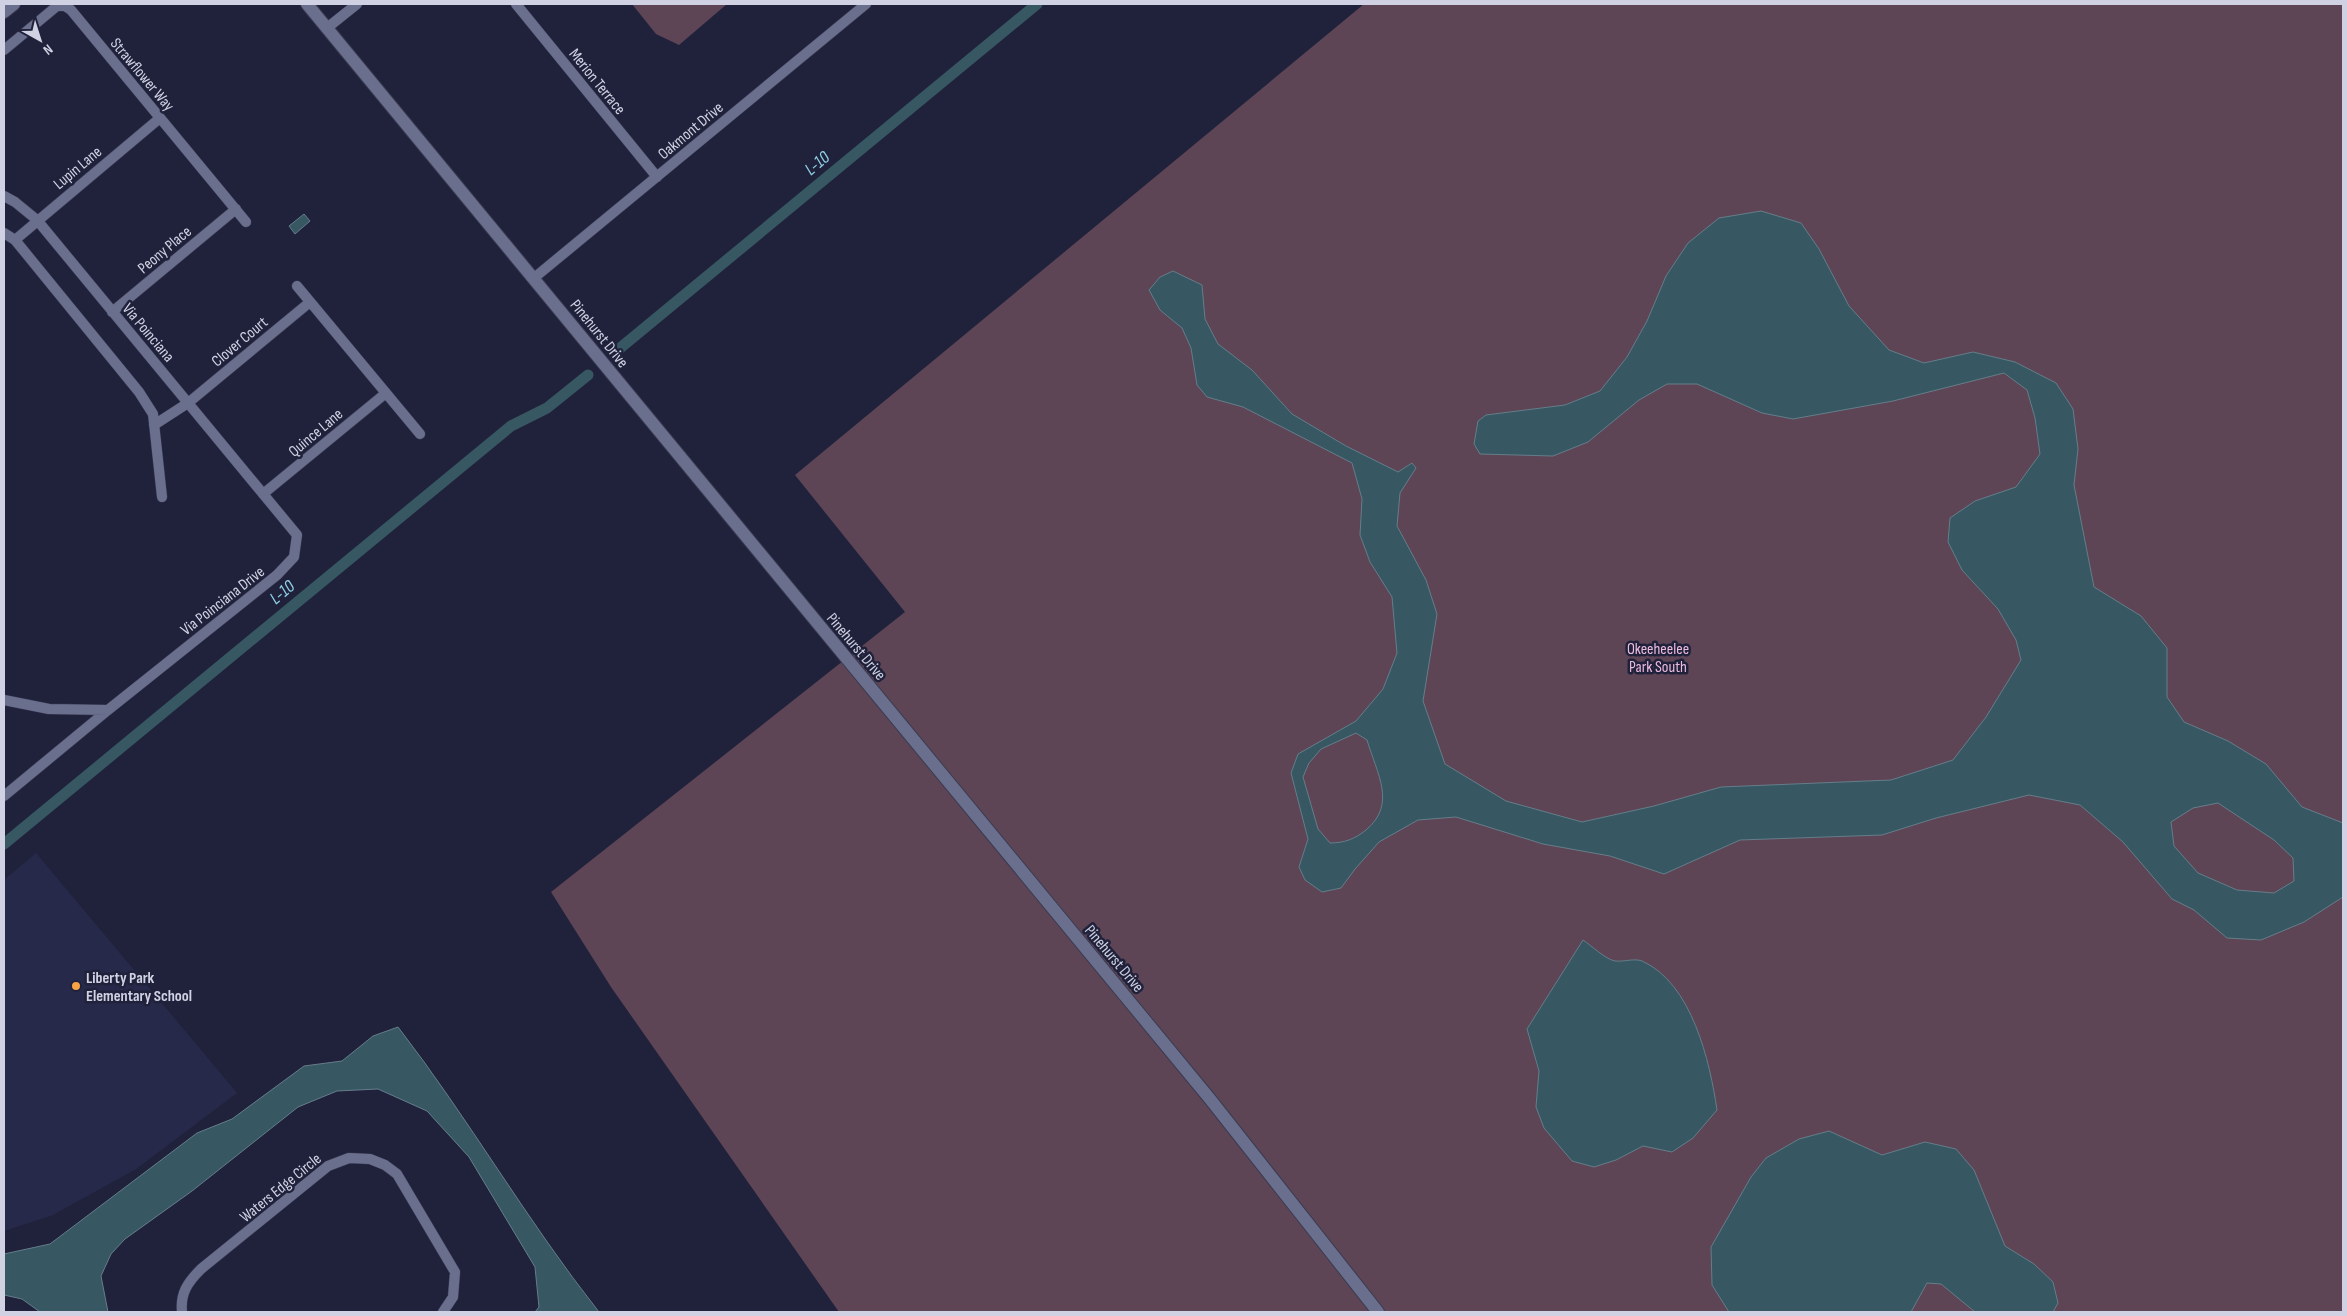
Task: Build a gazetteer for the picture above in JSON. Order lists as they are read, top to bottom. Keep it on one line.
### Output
{"streets":{"street":["Strawflower Way","Merion Terrace","Oakmont Drive","Lupin Lane","Peony Place","Via Poinciana","Pinehurst Drive","Clover Court","Quince Lane","Via Poinciana Drive","Waters Edge Circle"]},"crossings":[["Strawflower Way","Lupin Lane"],["Strawflower Way","Peony Place"],["Merion Terrace","Oakmont Drive"],["Oakmont Drive","Pinehurst Drive"],["Lupin Lane","Via Poinciana"],["Peony Place","Via Poinciana"],["Via Poinciana","Clover Court"],["Via Poinciana","Quince Lane"],["Via Poinciana","Via Poinciana Drive"],["Quince Lane","Via Poinciana Drive"]],"water":["L-10"],"parks":["Okeeheelee Park South"],"places":["Liberty Park Elementary School"],"north":"bottom right"}
